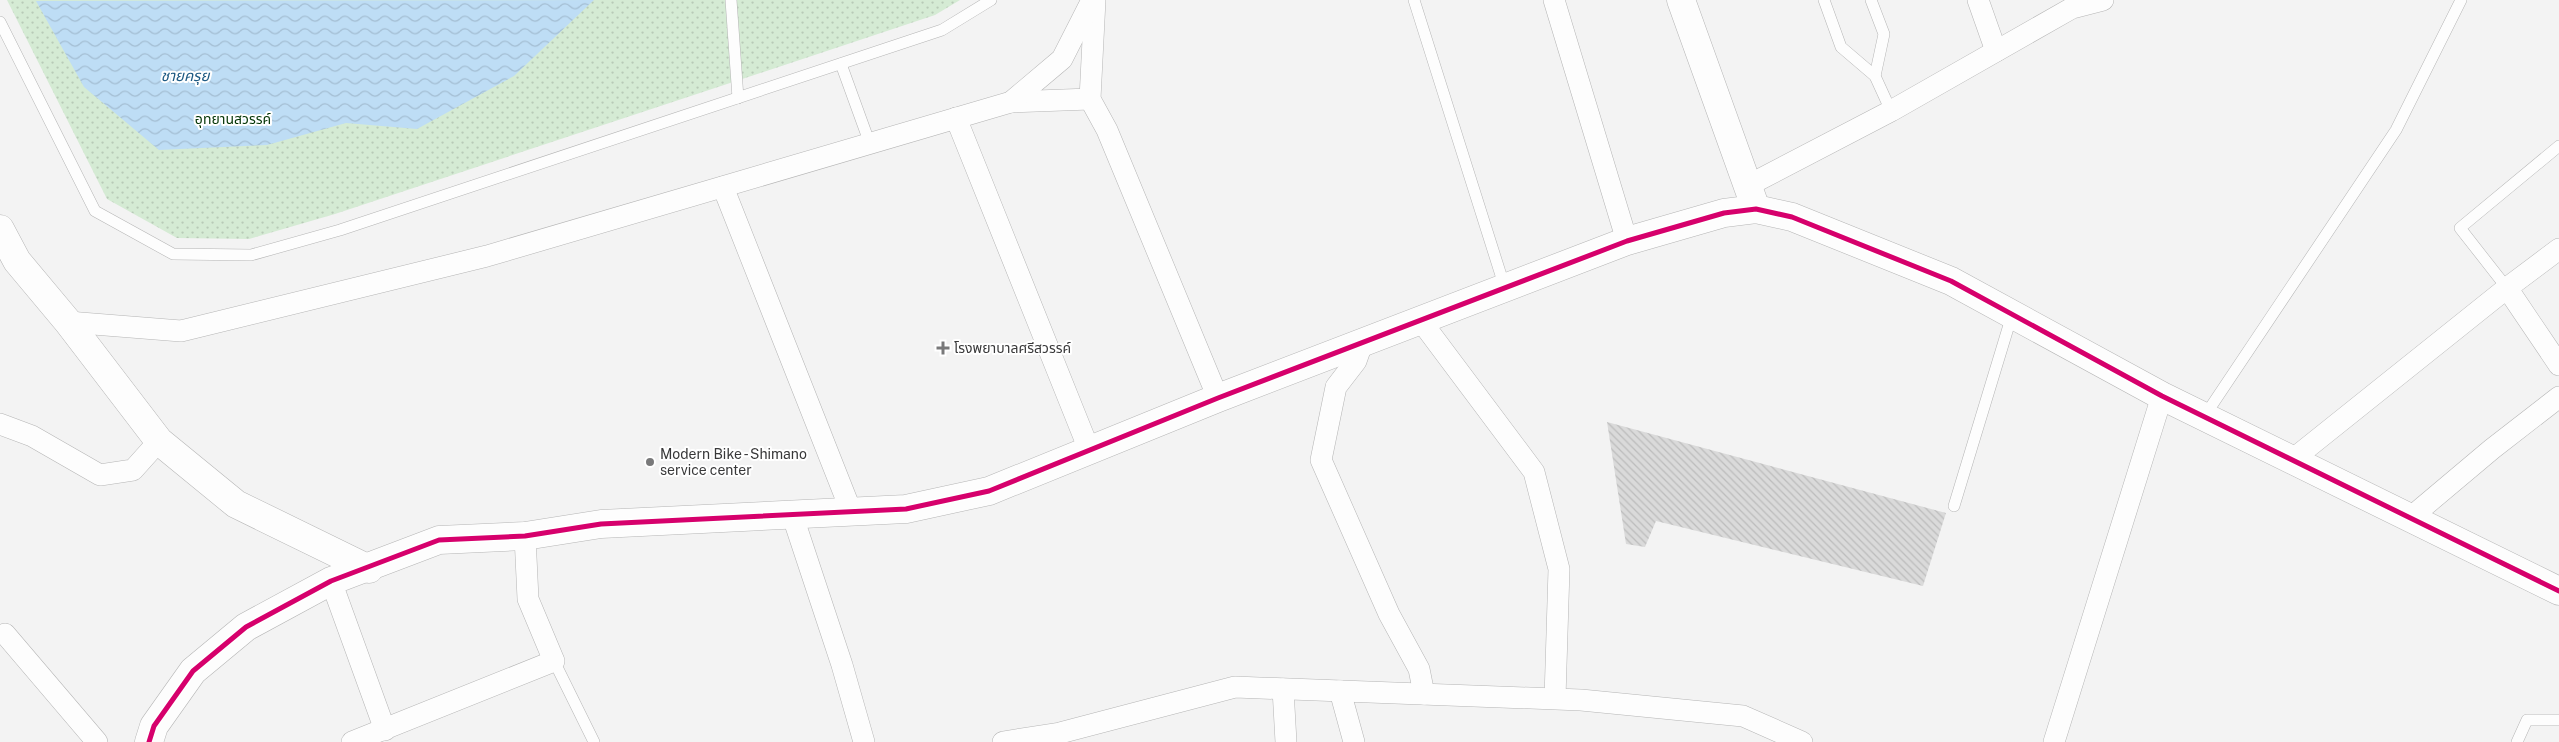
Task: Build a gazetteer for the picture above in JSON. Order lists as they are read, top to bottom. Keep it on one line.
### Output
{"water":["ชายครุย"],"parks":["อุทยานสวรรค์"],"places":{"health":["โรงพยาบาลศรีสวรรค์"],"other":["Modern Bike - Shimano service center"]}}
